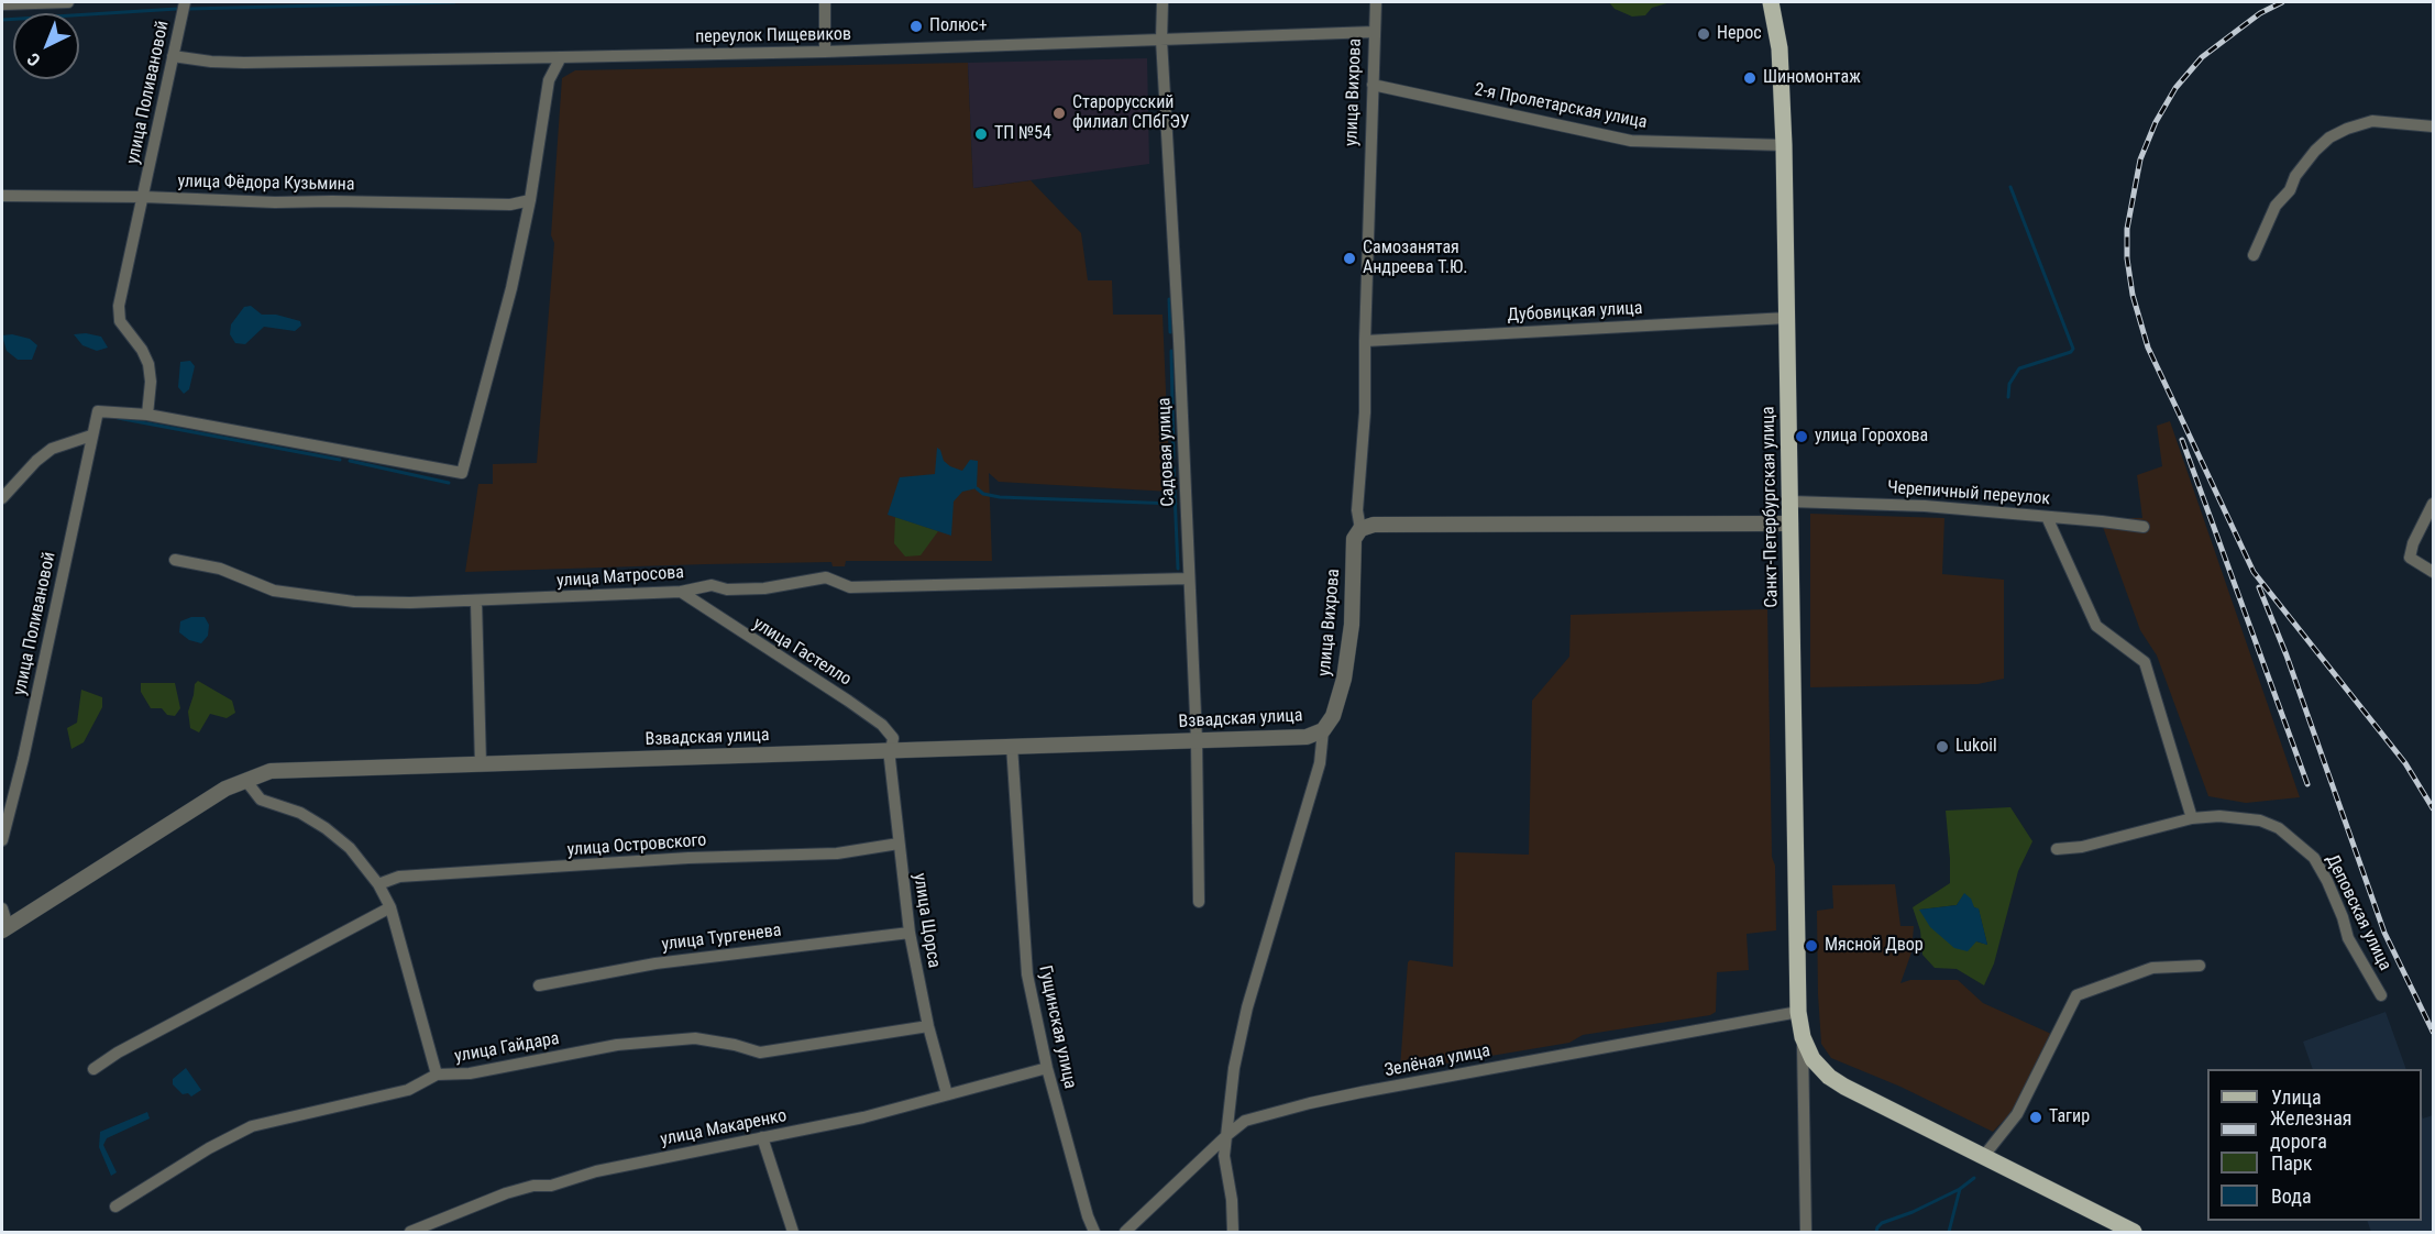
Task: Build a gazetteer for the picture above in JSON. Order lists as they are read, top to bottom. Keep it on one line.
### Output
{"streets":{"main road":["Санкт-Петербургская улица"],"street":["переулок Пищевиков","улица Поливановой","улица Вихрова","2-я Пролетарская улица","улица Фёдора Кузьмина","Дубовицкая улица","Садовая улица","Черепичный переулок","улица Матросова","улица Гастелло","Взвадская улица","улица Островского","Деповская улица","улица Щорса","улица Тургенева","Гущинская улица","улица Гайдара","Зелёная улица","улица Макаренко"]},"crossings":[["переулок Пищевиков","улица Поливановой"],["переулок Пищевиков","улица Вихрова"],["переулок Пищевиков","Садовая улица"],["улица Поливановой","улица Фёдора Кузьмина"],["улица Вихрова","2-я Пролетарская улица"],["улица Вихрова","Дубовицкая улица"],["улица Вихрова","Взвадская улица"],["улица Вихрова","Зелёная улица"],["2-я Пролетарская улица","Санкт-Петербургская улица"],["Дубовицкая улица","Санкт-Петербургская улица"],["Садовая улица","улица Матросова"],["Садовая улица","Взвадская улица"],["Черепичный переулок","Санкт-Петербургская улица"],["Санкт-Петербургская улица","Зелёная улица"],["улица Матросова","улица Гастелло"],["улица Гастелло","Взвадская улица"],["улица Гастелло","улица Щорса"],["Взвадская улица","улица Щорса"],["Взвадская улица","Гущинская улица"],["улица Островского","улица Щорса"],["улица Щорса","улица Тургенева"],["улица Щорса","улица Гайдара"],["улица Щорса","улица Макаренко"],["Гущинская улица","улица Макаренко"]],"places":["Полюс+","Нерос","Шиномонтаж","Старорусский филиал СПбГЭУ","ТП №54","Самозанятая Андреева Т.Ю.","улица Горохова","Lukoil","Мясной Двор","Тагир"],"legend":["Улица","Железная дорога","Парк","Вода"],"north":"bottom left"}
